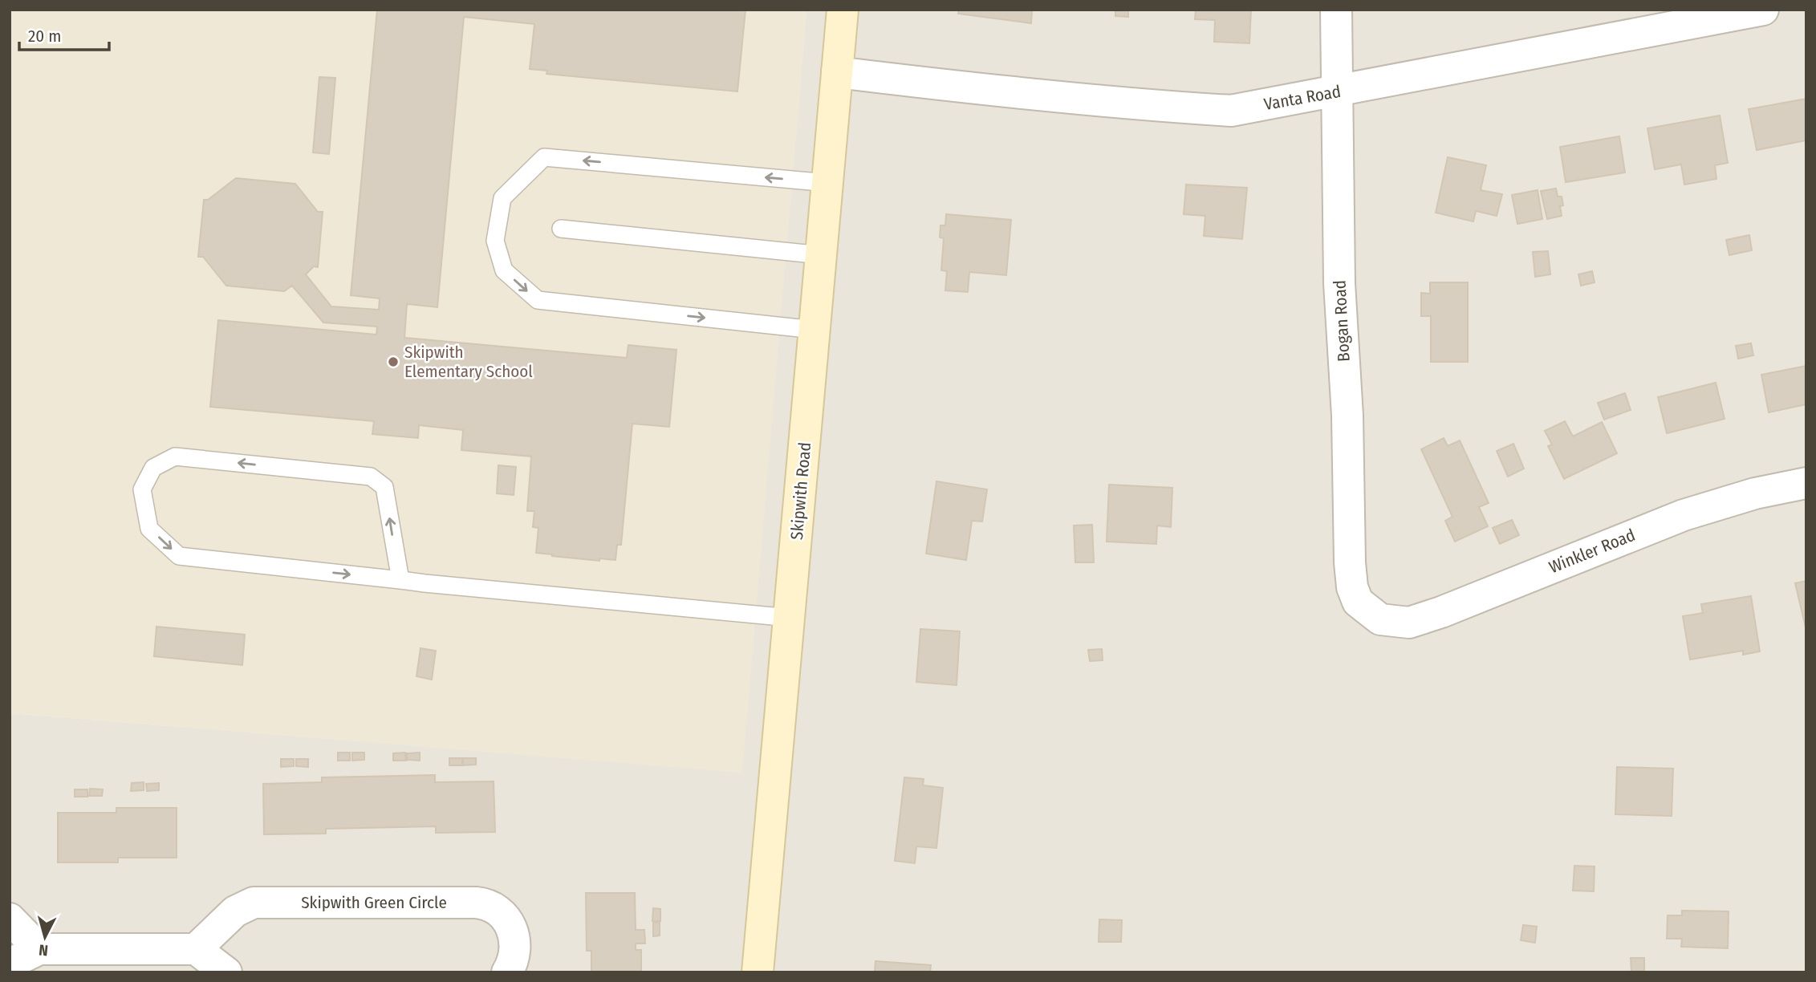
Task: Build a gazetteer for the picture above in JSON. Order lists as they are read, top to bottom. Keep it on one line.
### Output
{"streets":{"main road":["Skipwith Road"],"street":["Vanta Road","Bogan Road","Winkler Road","Skipwith Green Circle"]},"crossings":[["Vanta Road","Bogan Road"],["Vanta Road","Skipwith Road"],["Bogan Road","Winkler Road"]],"places":["Skipwith Elementary School"],"scale_bar":"20 m","north":"bottom"}
